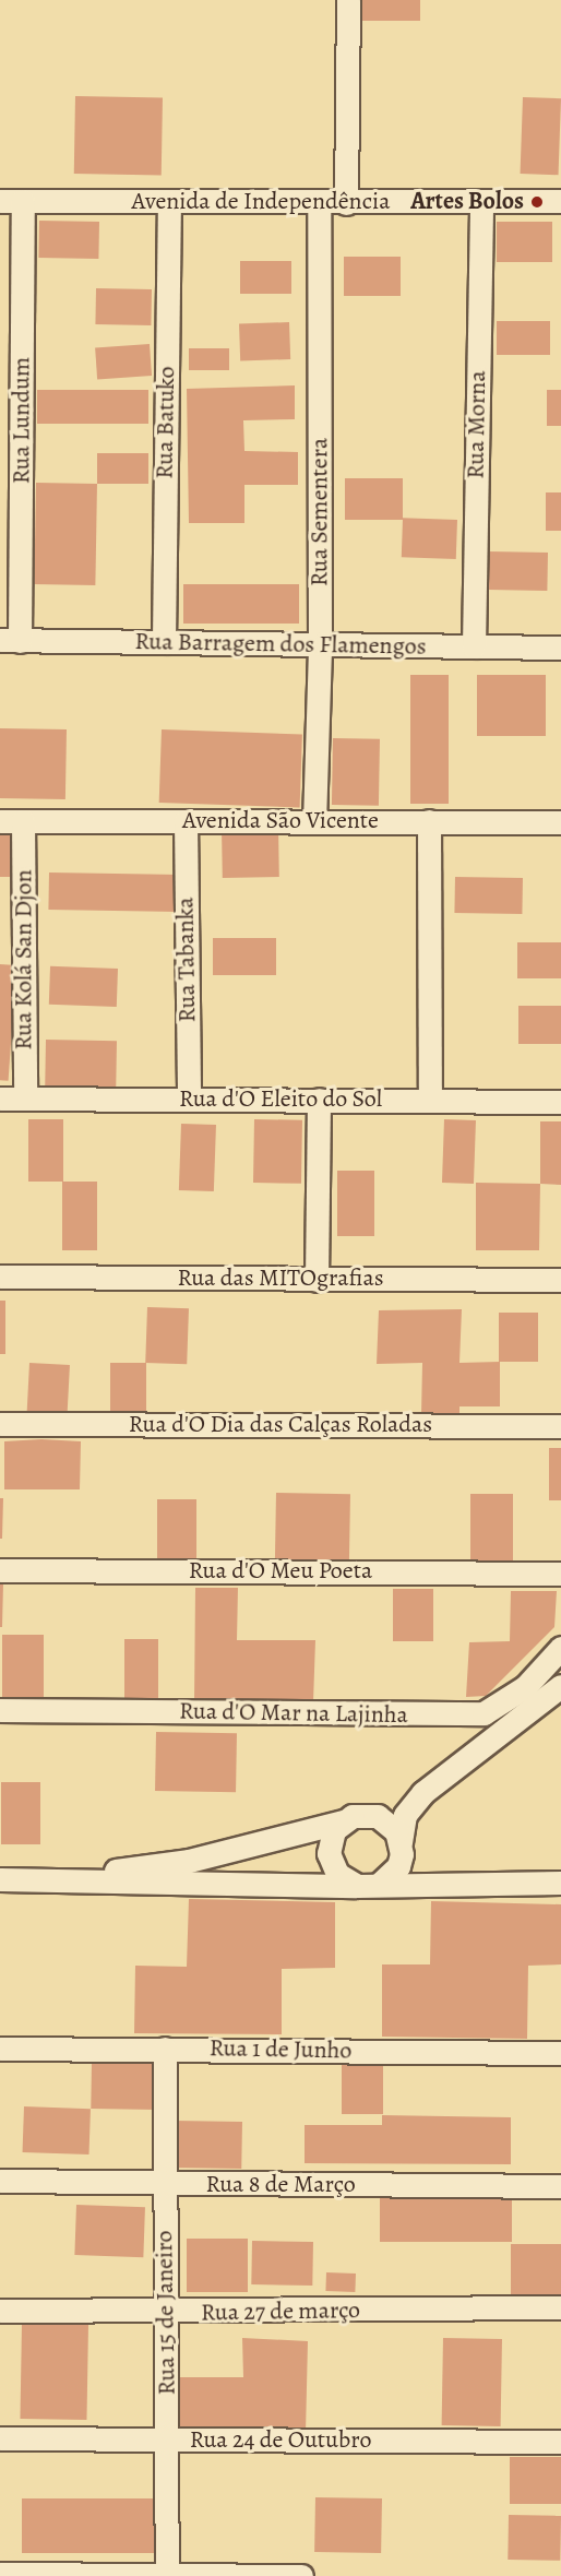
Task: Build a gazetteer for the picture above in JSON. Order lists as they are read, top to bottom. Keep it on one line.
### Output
{"streets":{"street":["Avenida de Independência","Rua Lundum","Rua Batuko","Rua Morna","Rua Sementera","Rua Barragem dos Flamengos","Avenida São Vicente","Rua Kolá San Djon","Rua Tabanka","Rua d'O Eleito do Sol","Rua das MITOgrafias","Rua d'O Dia das Calças Roladas","Rua d'O Meu Poeta","Rua d'O Mar na Lajinha","Rua 1 de Junho","Rua 8 de Março","Rua 27 de março","Rua 15 de Janeiro","Rua 24 de Outubro"]},"crossings":[["Avenida de Independência","Rua Lundum"],["Avenida de Independência","Rua Batuko"],["Avenida de Independência","Rua Morna"],["Avenida de Independência","Rua Sementera"],["Rua Lundum","Rua Barragem dos Flamengos"],["Rua Batuko","Rua Barragem dos Flamengos"],["Rua Morna","Rua Barragem dos Flamengos"],["Rua Sementera","Rua Barragem dos Flamengos"],["Rua Sementera","Avenida São Vicente"],["Avenida São Vicente","Rua Kolá San Djon"],["Avenida São Vicente","Rua Tabanka"],["Rua Kolá San Djon","Rua d'O Eleito do Sol"],["Rua Tabanka","Rua d'O Eleito do Sol"],["Rua 1 de Junho","Rua 15 de Janeiro"],["Rua 8 de Março","Rua 15 de Janeiro"],["Rua 27 de março","Rua 15 de Janeiro"],["Rua 15 de Janeiro","Rua 24 de Outubro"]],"places":["Artes Bolos"]}
